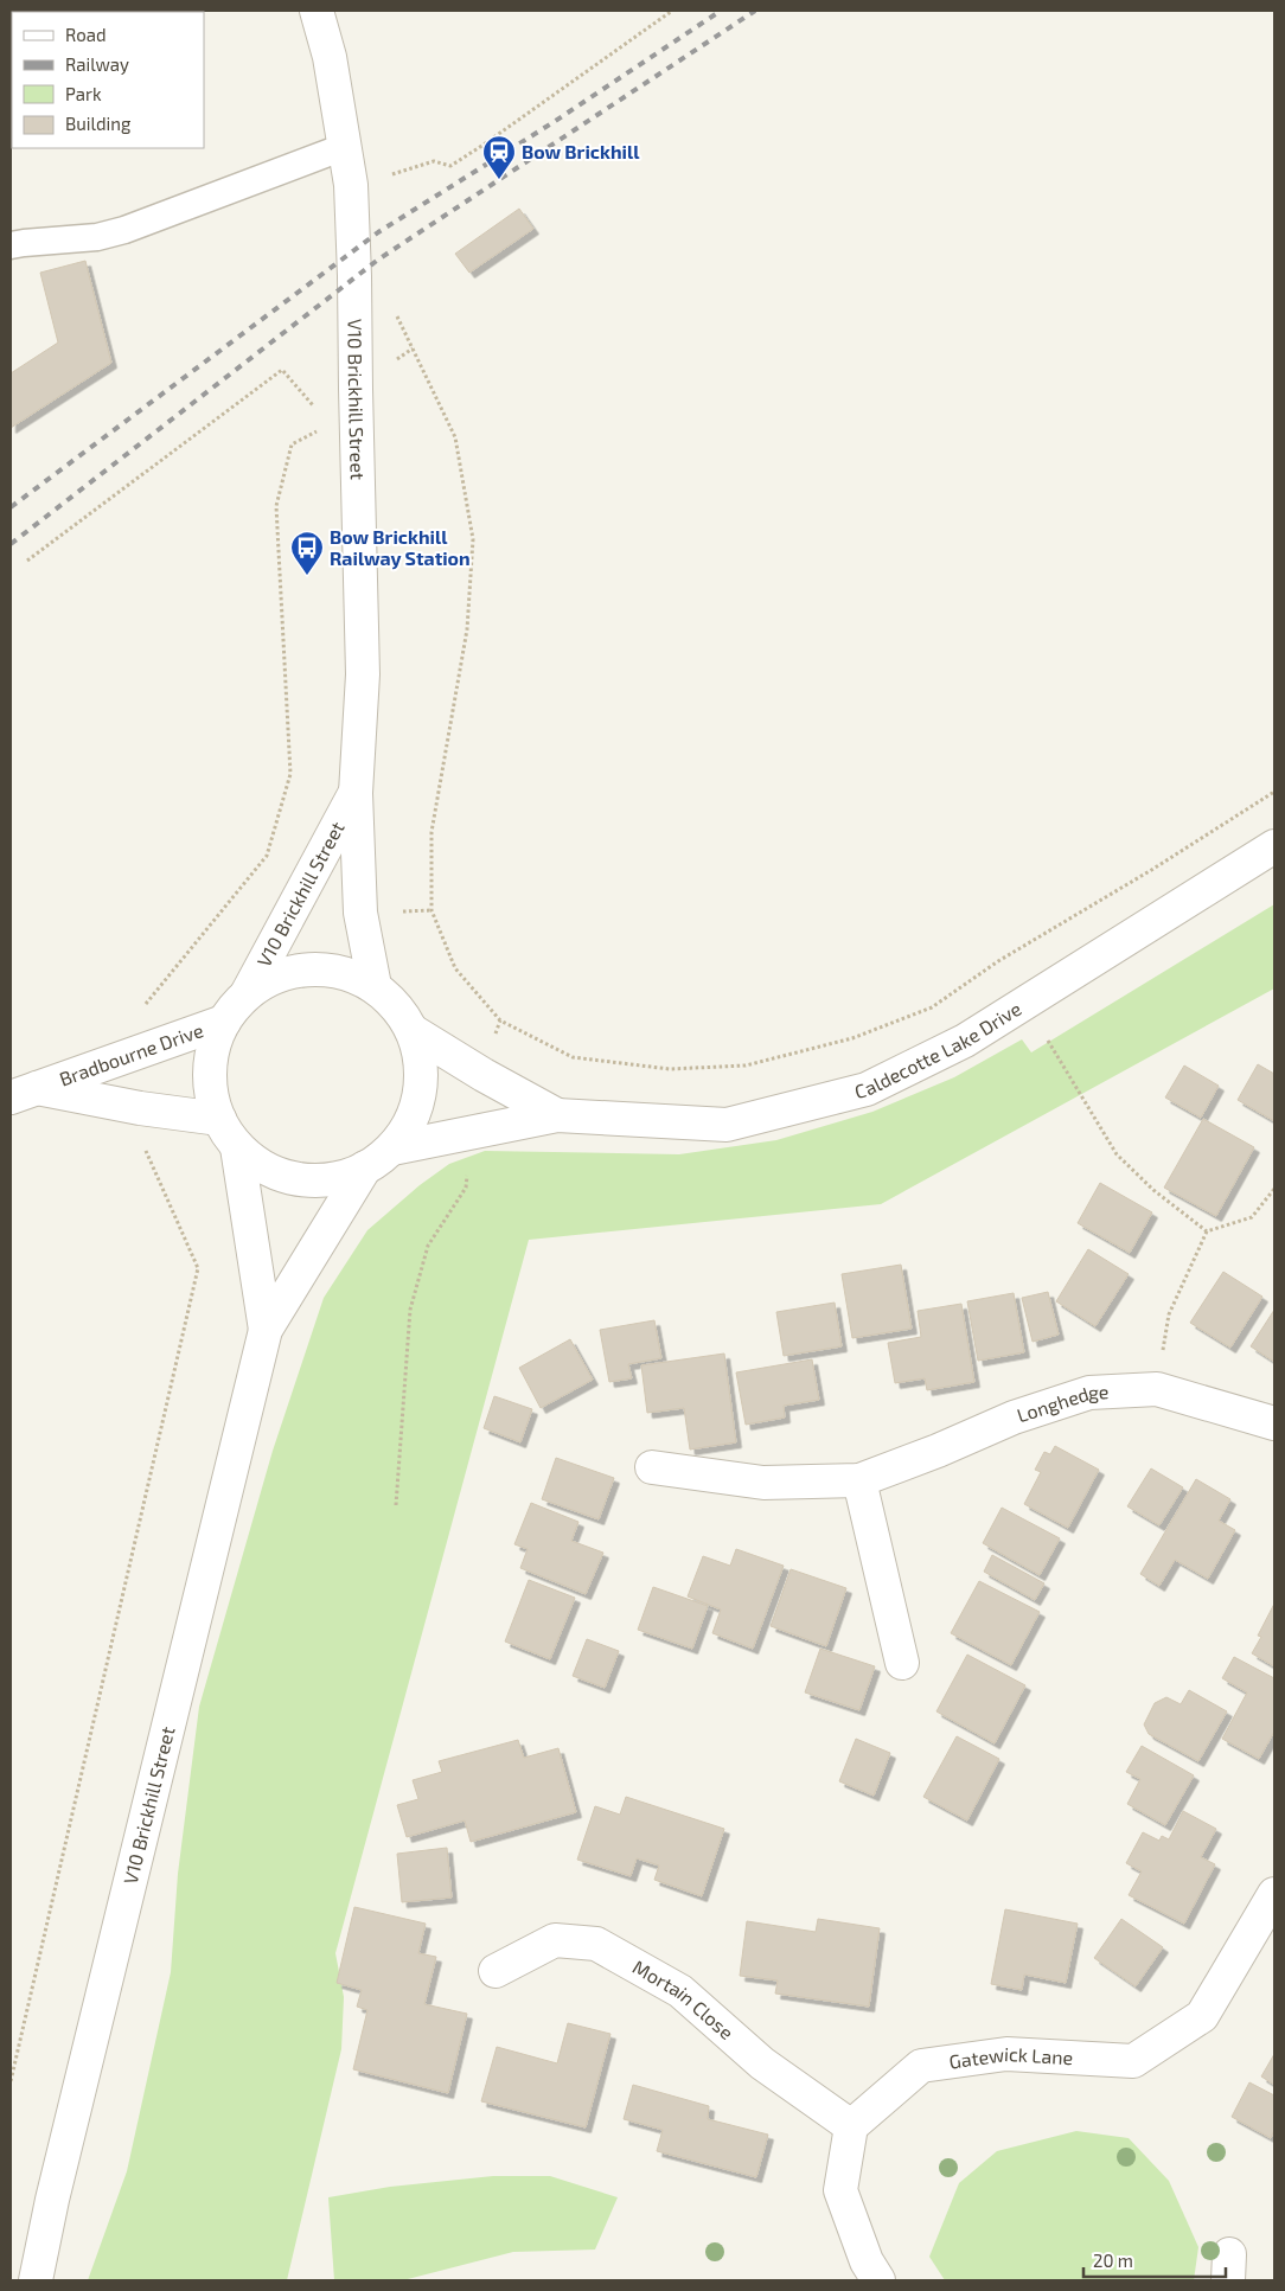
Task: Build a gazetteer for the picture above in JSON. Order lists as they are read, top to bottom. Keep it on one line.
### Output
{"streets":{"street":["V10 Brickhill Street","Caldecotte Lake Drive","Bradbourne Drive","Longhedge","Mortain Close","Gatewick Lane"]},"crossings":[["V10 Brickhill Street","Caldecotte Lake Drive"],["V10 Brickhill Street","Bradbourne Drive"],["Caldecotte Lake Drive","Bradbourne Drive"],["Mortain Close","Gatewick Lane"]],"places":{"station":["Bow Brickhill"],"bus stop":["Bow Brickhill Railway Station"]},"legend":["Road","Railway","Park","Building"],"scale_bar":"20 m"}
